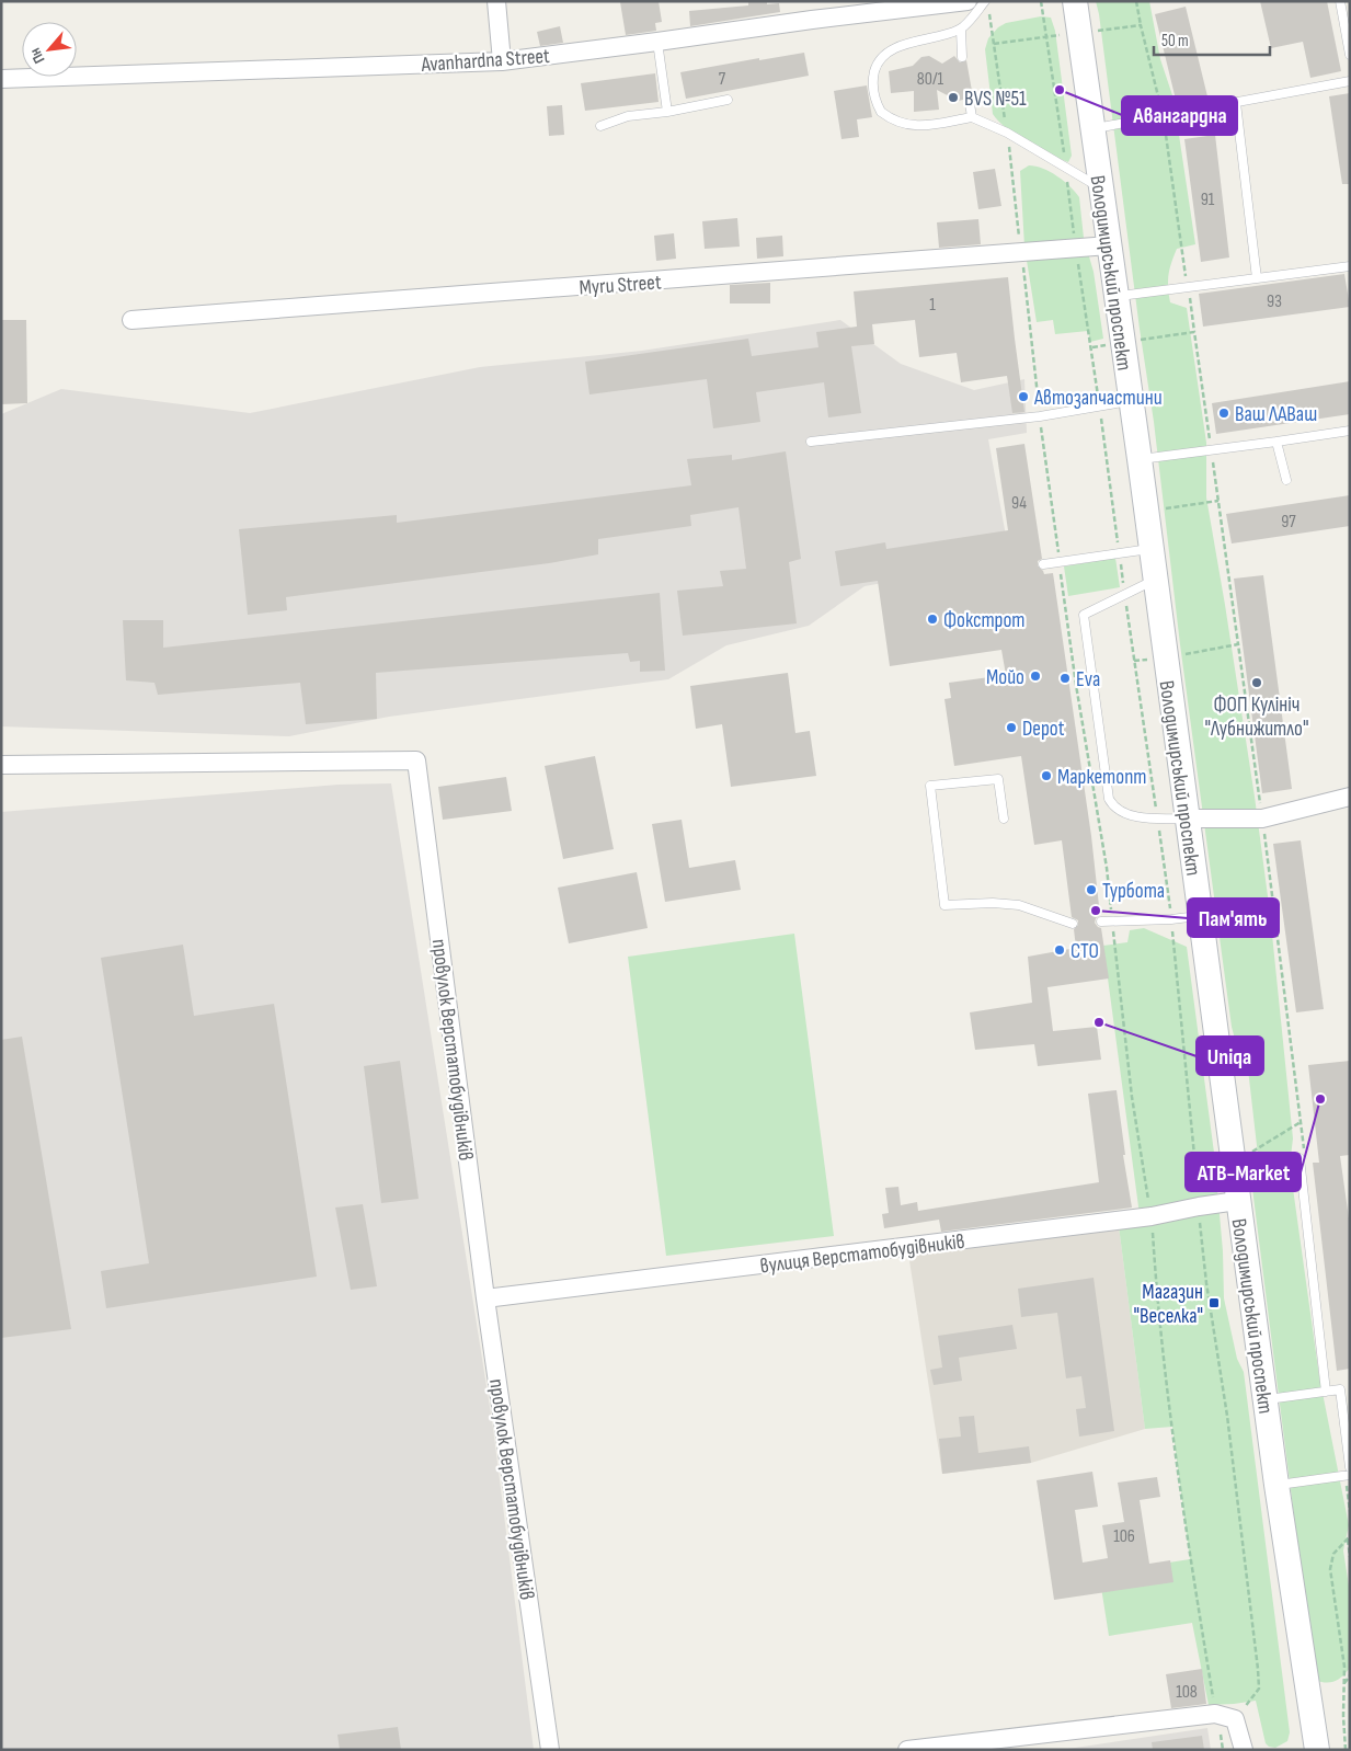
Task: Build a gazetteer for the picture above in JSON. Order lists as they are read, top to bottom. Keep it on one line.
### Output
{"streets":{"main road":["Володимирський проспект"],"street":["Avanhardna Street","Myru Street","провулок Верстатобудівників","вулиця Верстатобудівників"]},"crossings":[["Володимирський проспект","Myru Street"],["Володимирський проспект","вулиця Верстатобудівників"],["провулок Верстатобудівників","вулиця Верстатобудівників"]],"places":{"other":["Авангардна","BVS №51","Автозапчастини","Ваш ЛАВаш","Фокстрот","Мойо","Eva","ФОП Кулініч \"Лубнижитло\"","Depot","Маркетопт","Турбота","Пам'ять","СТО","Uniqa","ATB-Market"],"transit":["Магазин \"Веселка\""]},"house_numbers":["7","80/1","91","93","1","94","97","106","108"],"scale_bar":"50 m","north":"bottom left"}
